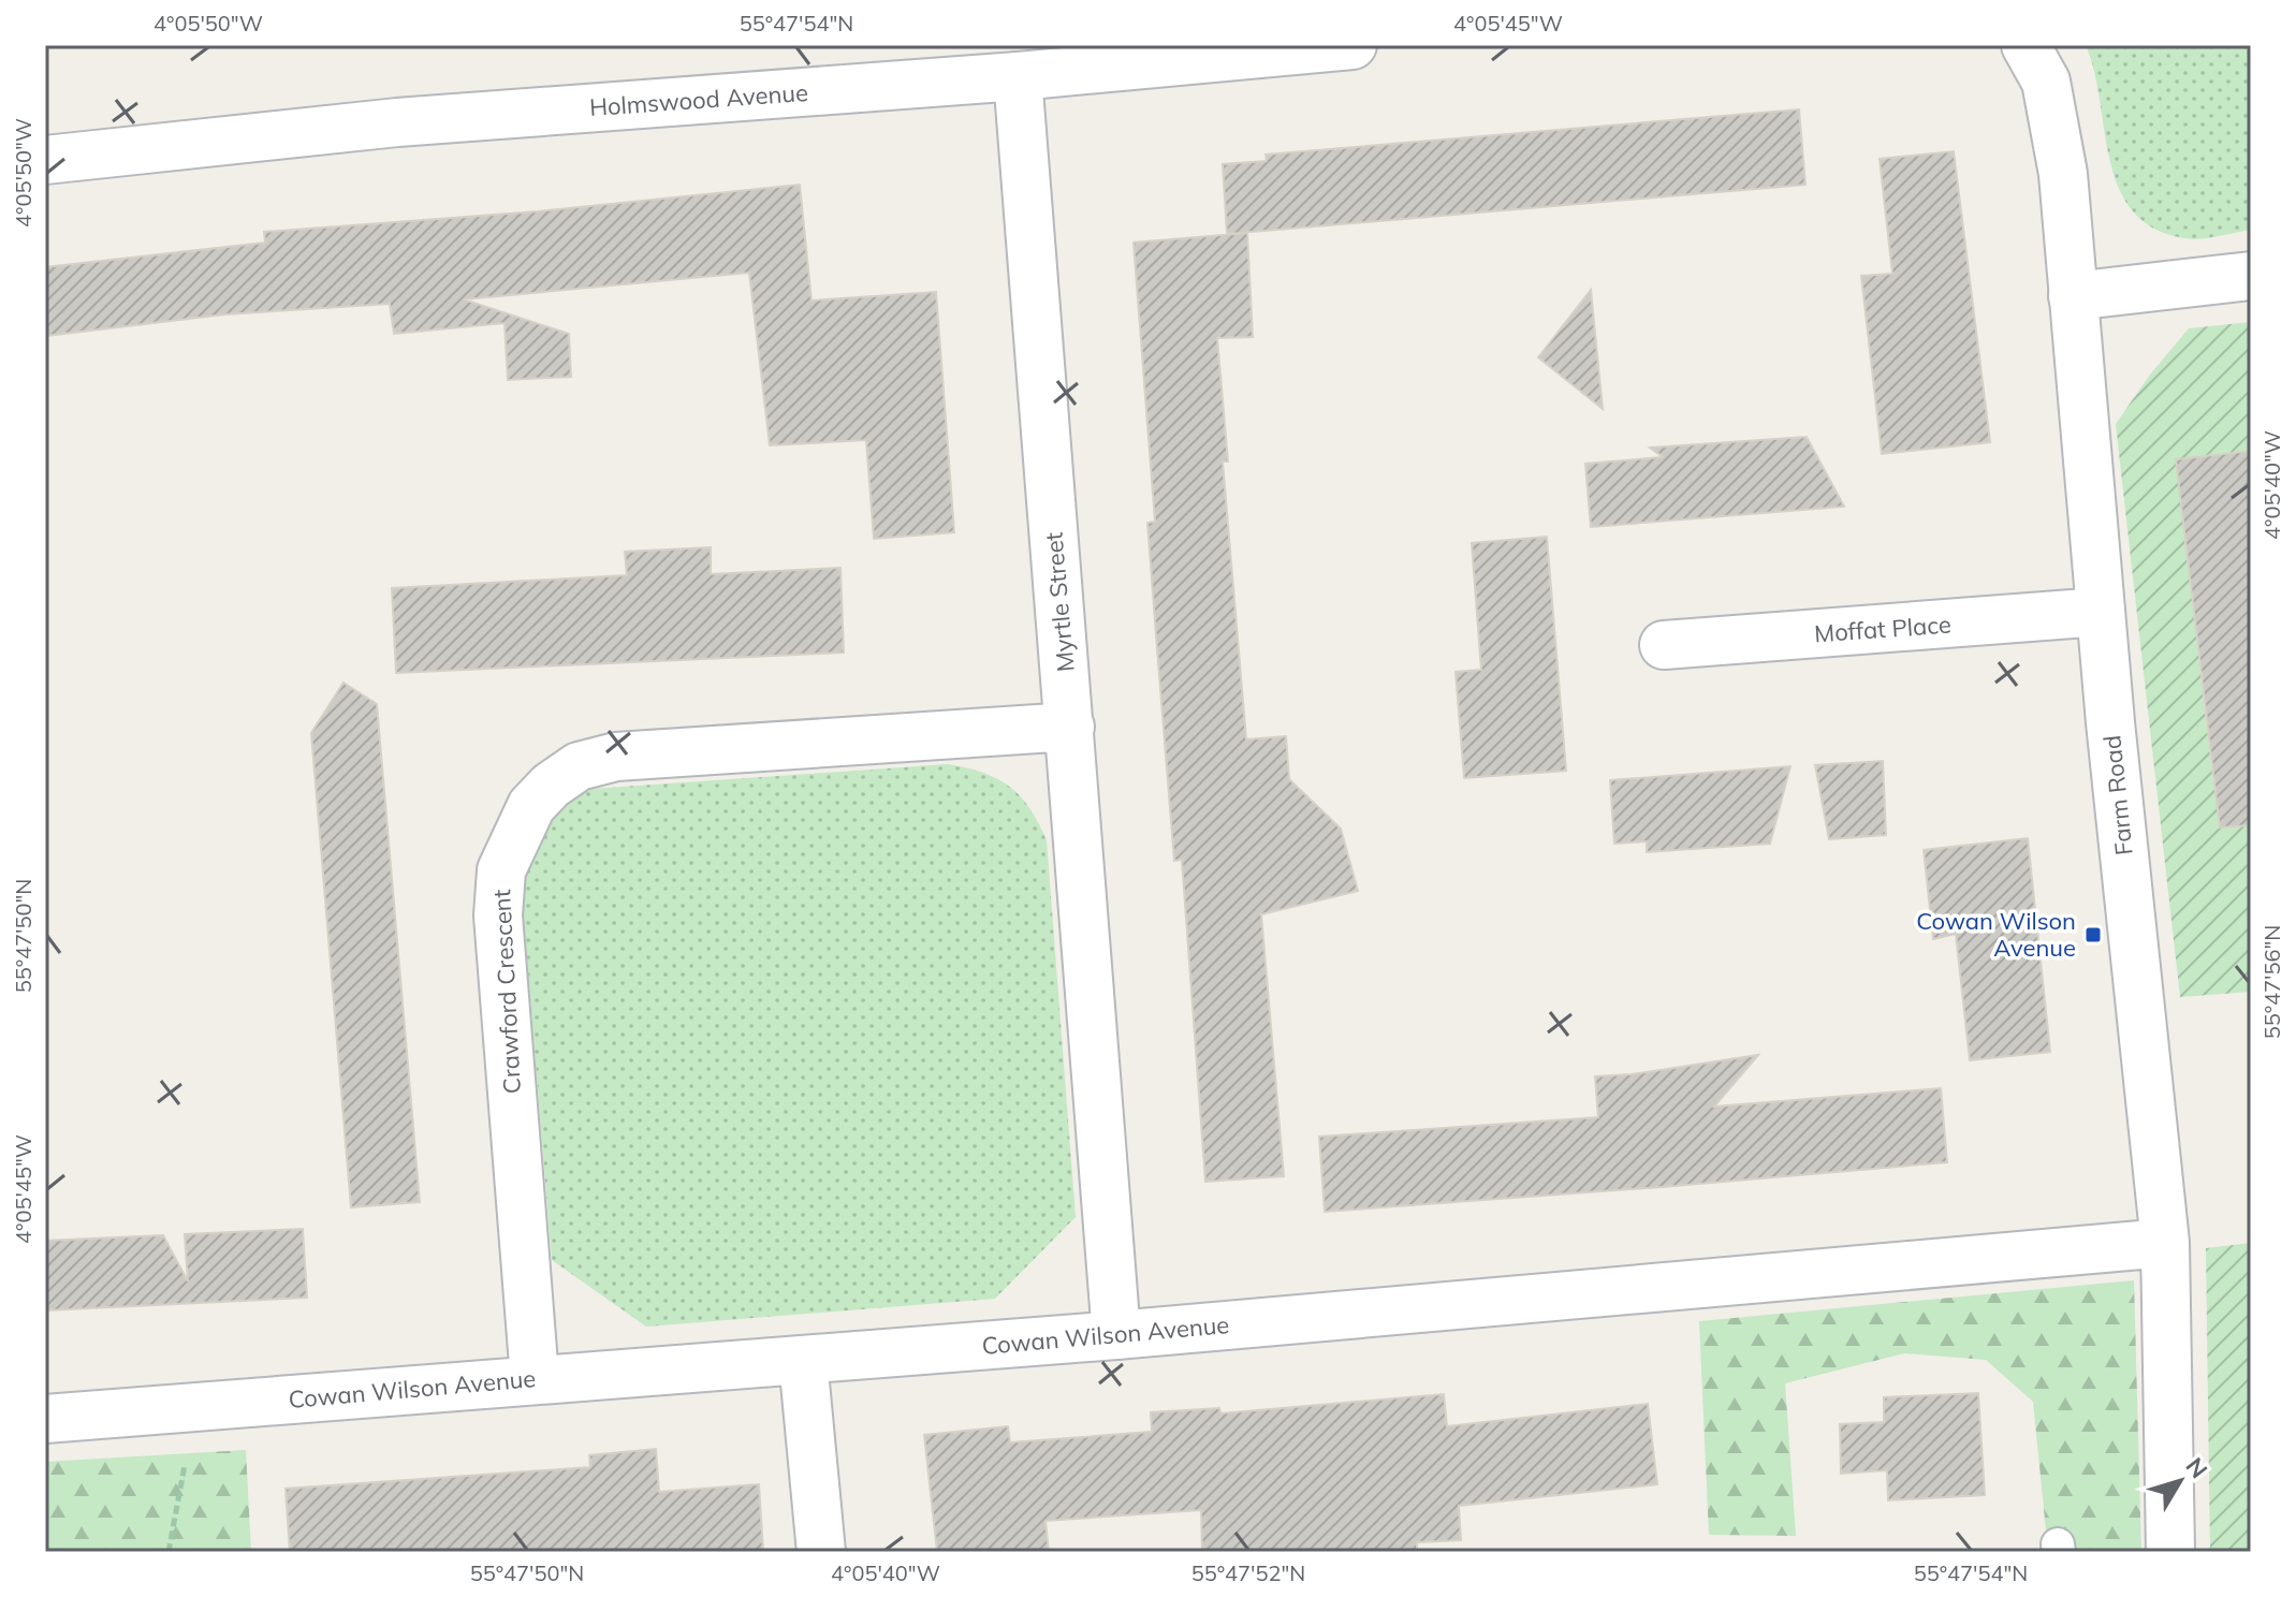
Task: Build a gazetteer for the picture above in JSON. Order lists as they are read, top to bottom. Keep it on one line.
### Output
{"streets":{"street":["Holmswood Avenue","Myrtle Street","Moffat Place","Farm Road","Crawford Crescent","Cowan Wilson Avenue"]},"crossings":[["Holmswood Avenue","Myrtle Street"],["Myrtle Street","Crawford Crescent"],["Myrtle Street","Cowan Wilson Avenue"],["Moffat Place","Farm Road"],["Farm Road","Cowan Wilson Avenue"],["Crawford Crescent","Cowan Wilson Avenue"]],"places":{"transit":["Cowan Wilson Avenue"]},"north":"top right","coordinates":["4°05'50\"W","55°47'54\"N","4°05'45\"W","4°05'40\"W","55°47'50\"N","55°47'56\"N","55°47'52\"N"]}
